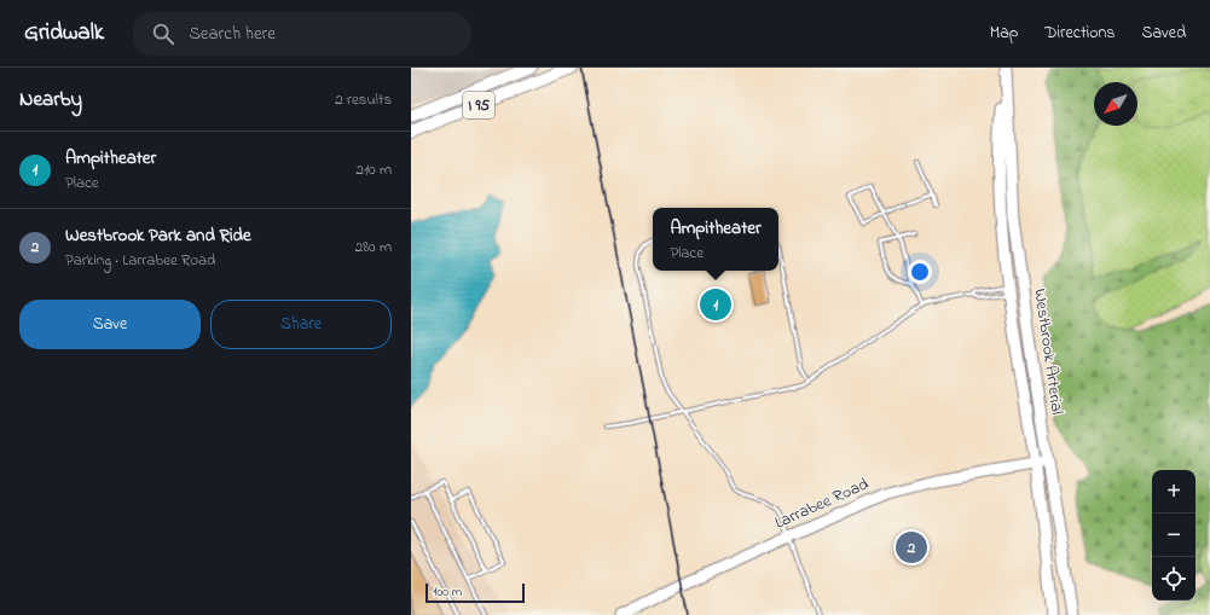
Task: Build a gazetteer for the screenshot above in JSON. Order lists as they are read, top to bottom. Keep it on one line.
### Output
{"streets":{"highway":["I 95"],"main road":["Westbrook Arterial","Larrabee Road"]},"crossings":[["Westbrook Arterial","Larrabee Road"]],"scale_bar":"100 m","north":"bottom left","page":{"header":"Gridwalk","search":"Search here","nav":["Map","Directions","Saved"],"heading":["Nearby","2 results"],"list":[{"mark":"1","name":"Ampitheater","note":"Place","value":"210 m"},{"mark":"2","name":"Westbrook Park and Ride","note":"Parking · Larrabee Road","value":"280 m"}],"popup":["Ampitheater","Place"],"buttons":["Save","Share"],"pins":["1","2"],"map_buttons":["+","−"],"scale":"100 m"}}
